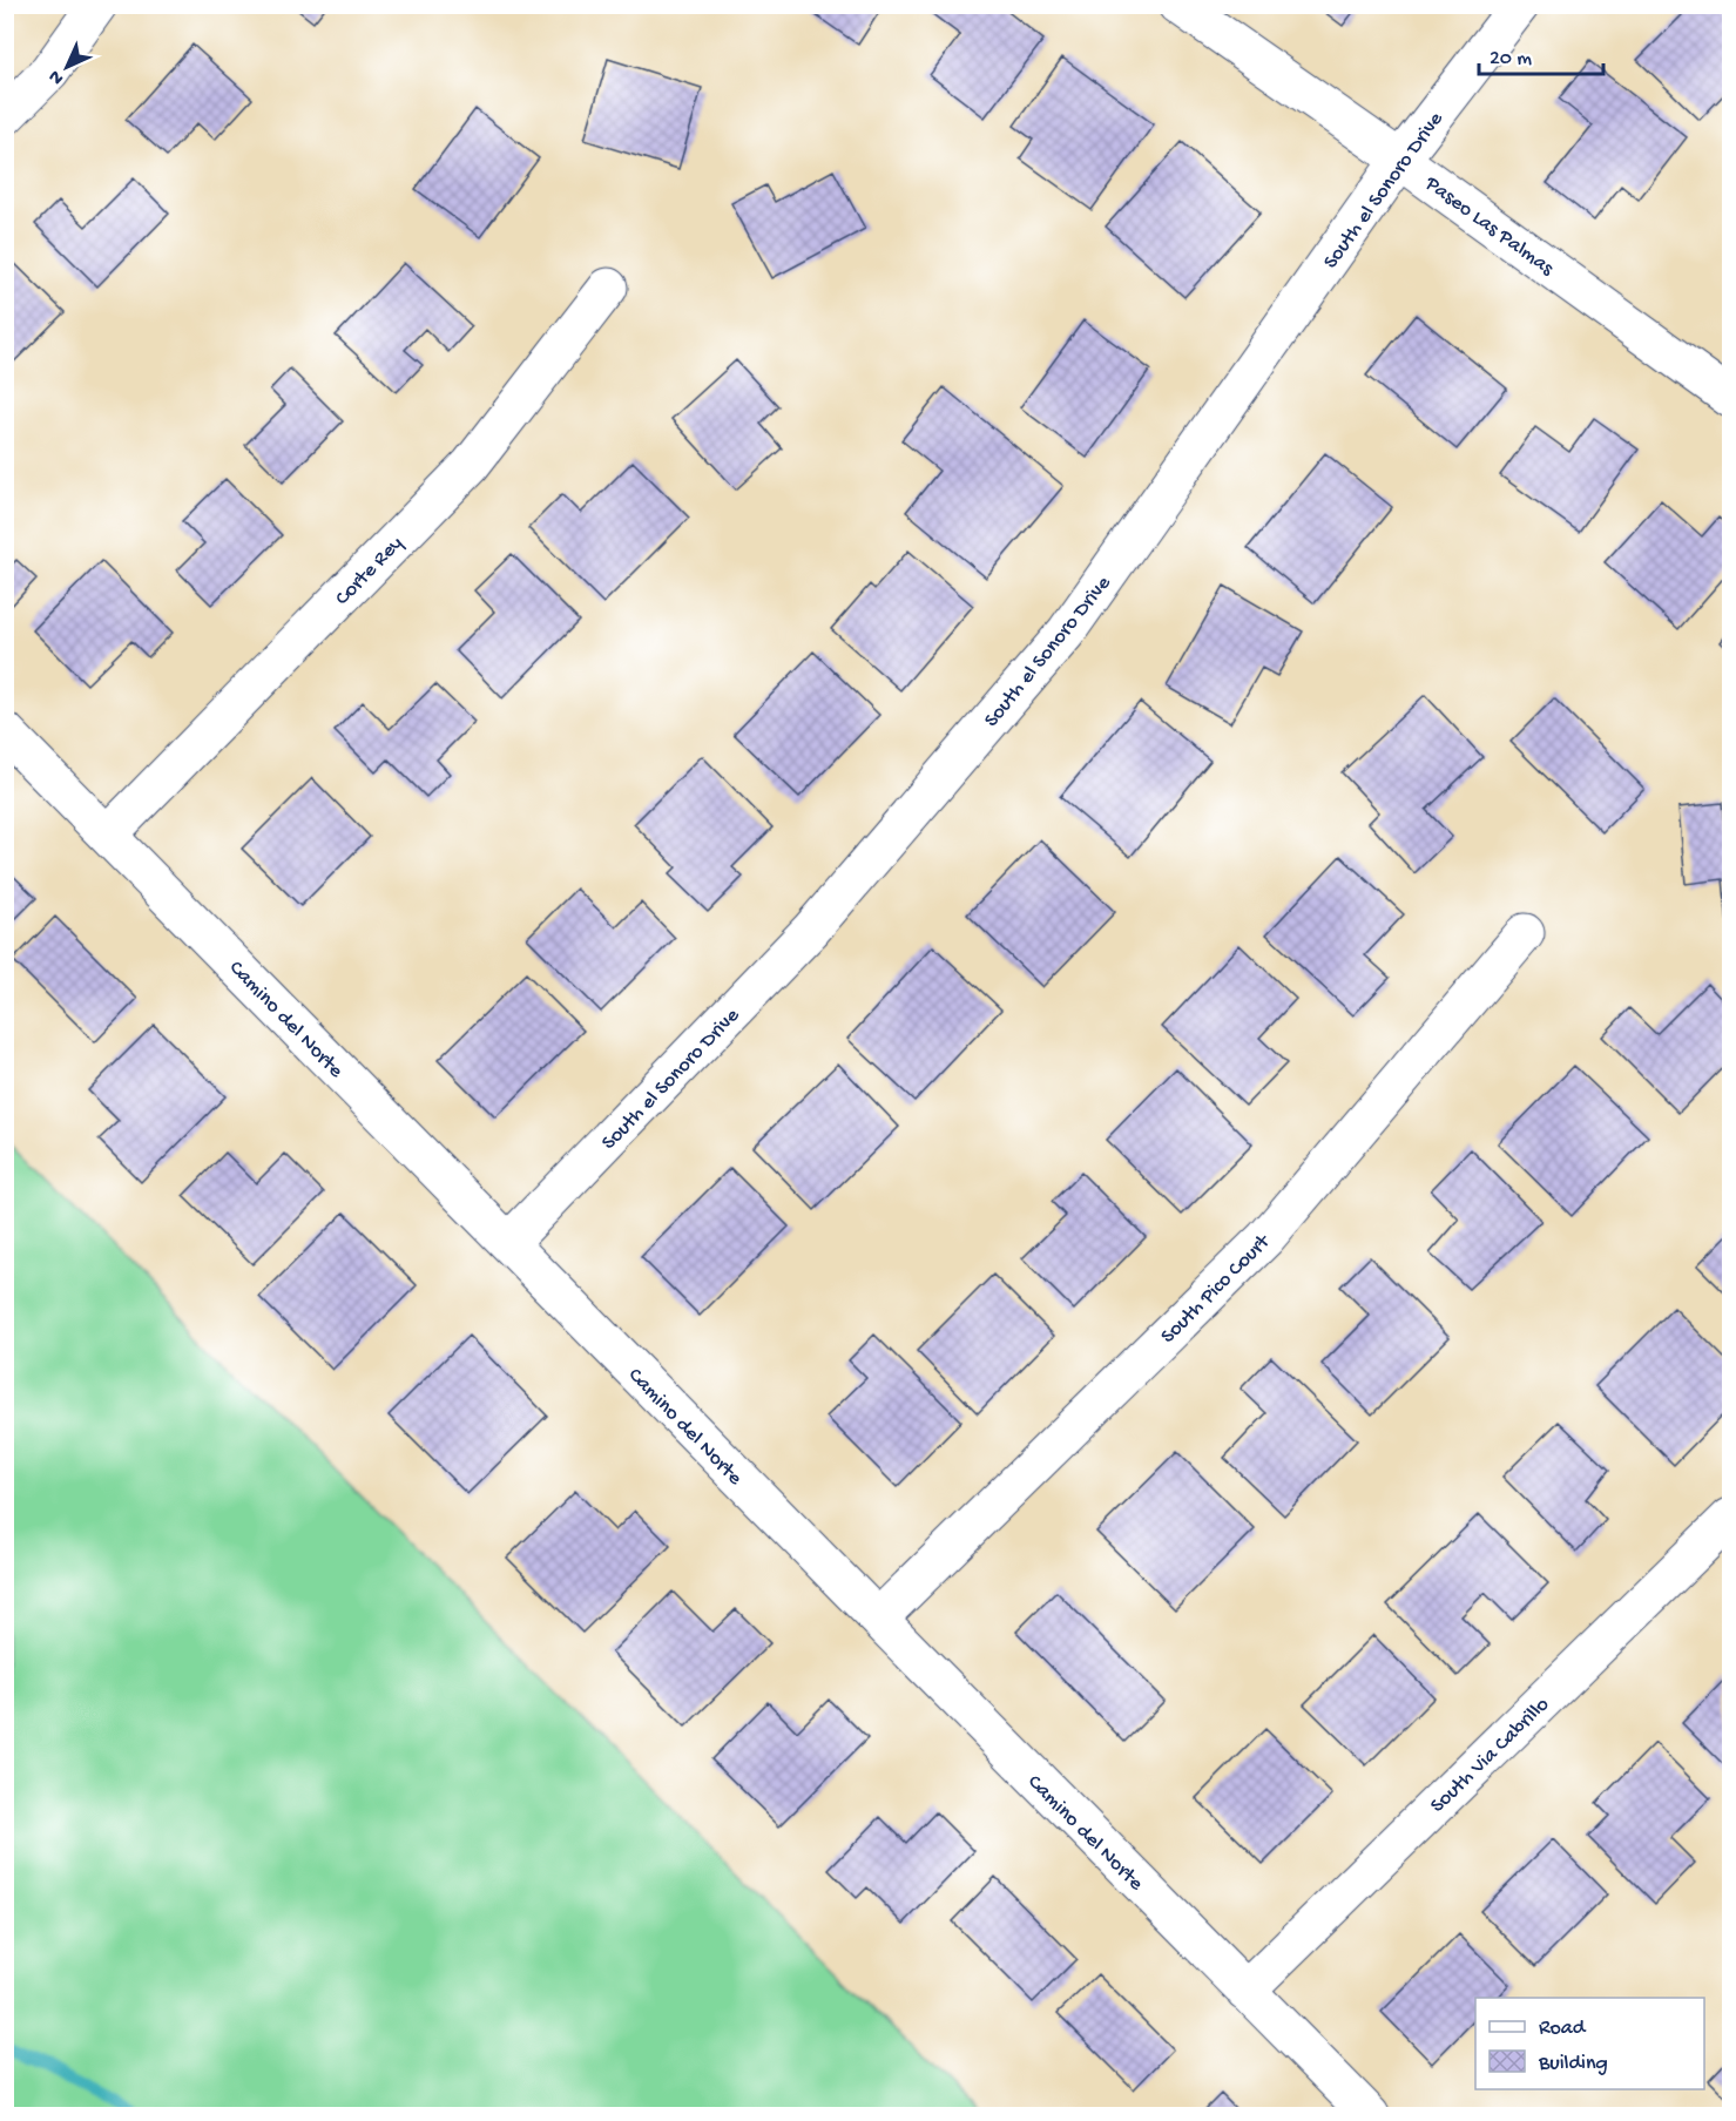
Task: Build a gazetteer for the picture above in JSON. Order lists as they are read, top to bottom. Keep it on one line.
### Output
{"streets":{"street":["South el Sonoro Drive","Paseo Las Palmas","Corte Rey","Camino del Norte","South Pico Court","South Via Cabrillo"]},"crossings":[["South el Sonoro Drive","Paseo Las Palmas"],["South el Sonoro Drive","Camino del Norte"],["Corte Rey","Camino del Norte"],["Camino del Norte","South Pico Court"],["Camino del Norte","South Via Cabrillo"]],"legend":["Road","Building"],"scale_bar":"20 m","north":"bottom left"}
